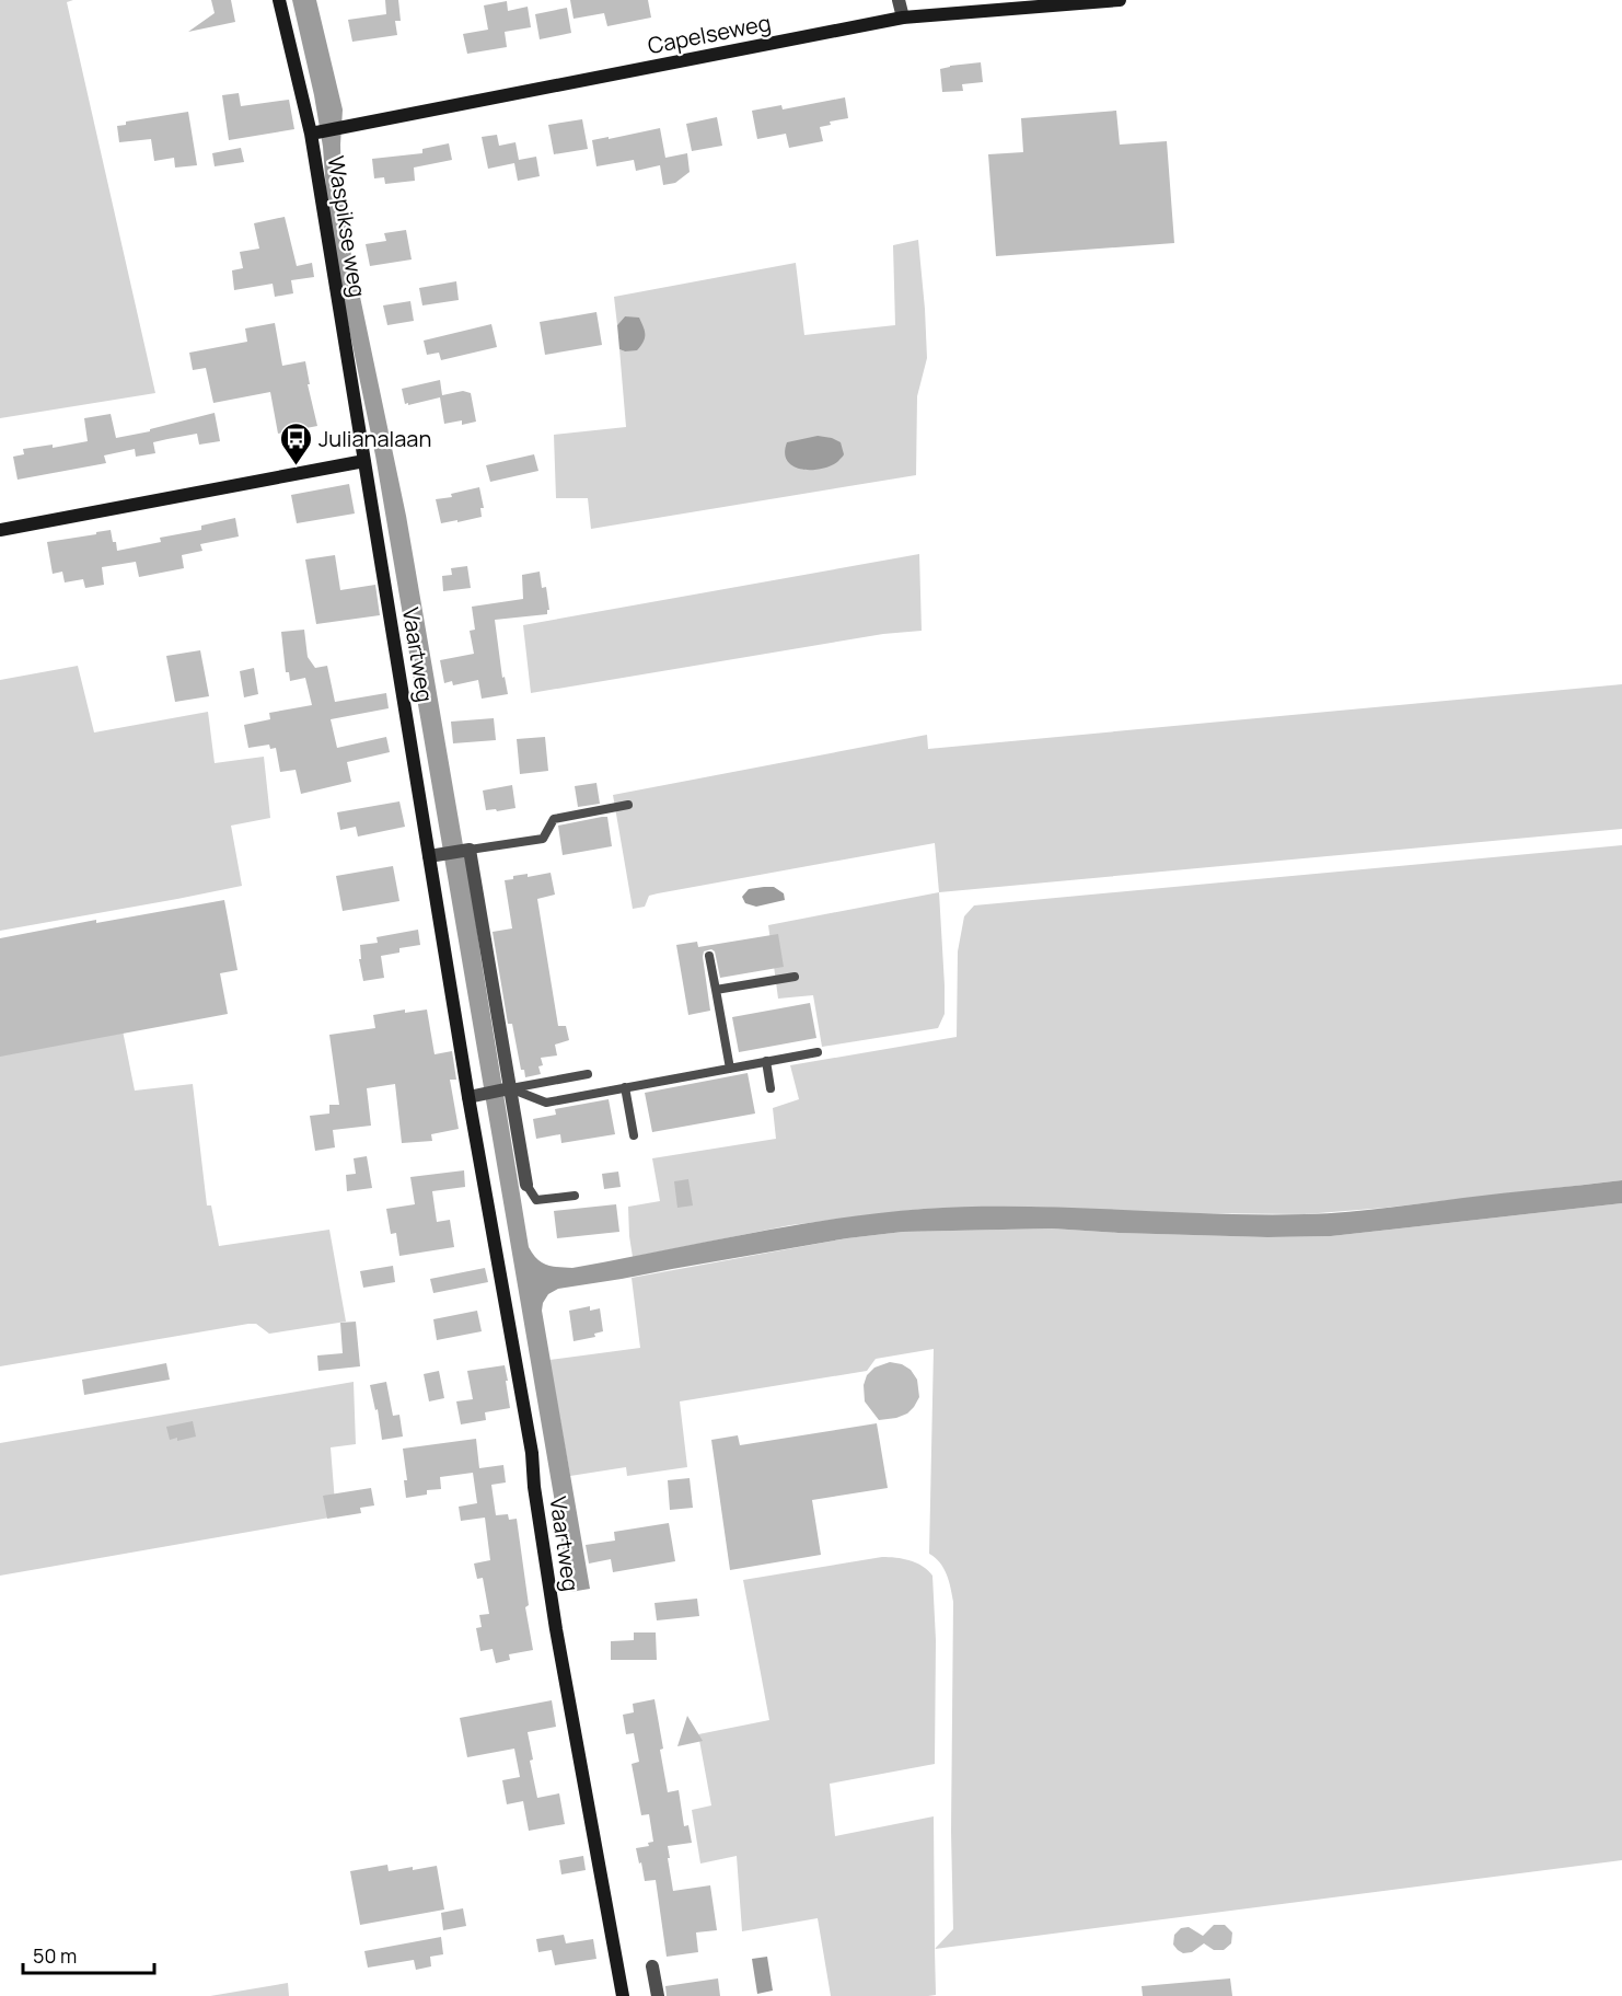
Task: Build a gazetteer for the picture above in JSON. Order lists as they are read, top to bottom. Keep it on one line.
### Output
{"streets":{"street":["Capelseweg","Waspikse weg","Vaartweg"]},"crossings":[["Capelseweg","Waspikse weg"],["Waspikse weg","Vaartweg"]],"places":{"bus stop":["Julianalaan"]},"scale_bar":"50 m"}
